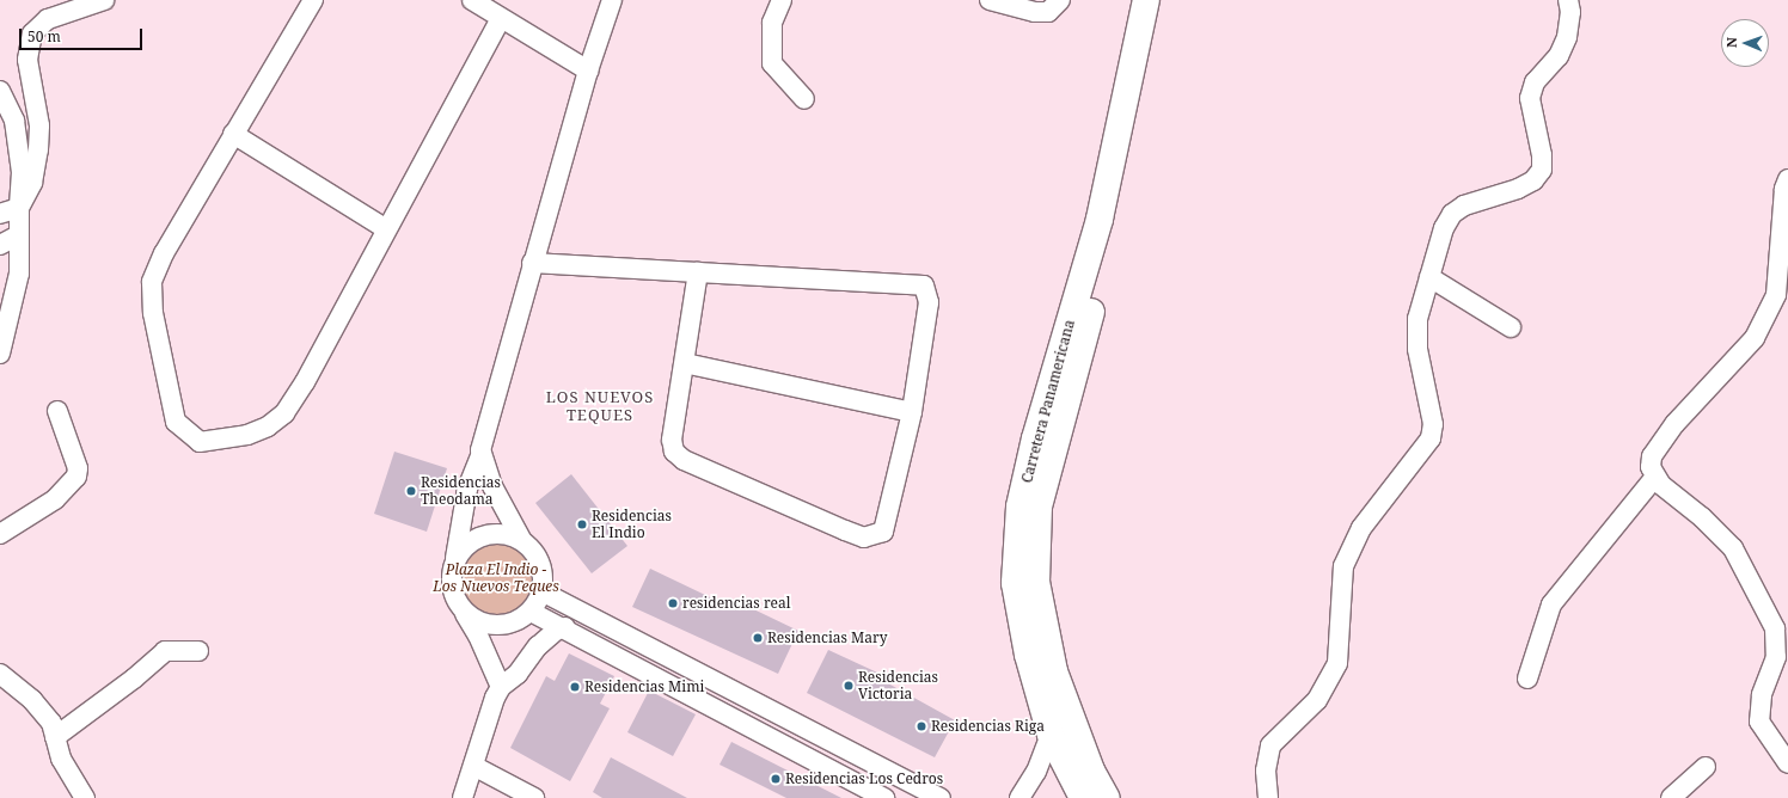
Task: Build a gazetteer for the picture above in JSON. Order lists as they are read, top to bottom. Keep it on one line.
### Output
{"streets":{"main road":["Carretera Panamericana"]},"districts":["LOS NUEVOS TEQUES"],"parks":["Plaza El Indio - Los Nuevos Teques"],"places":["Residencias Theodama","Residencias El Indio","residencias real","Residencias Mary","Residencias Victoria","Residencias Mimi","Residencias Riga","Residencias Los Cedros"],"scale_bar":"50 m","north":"left"}
